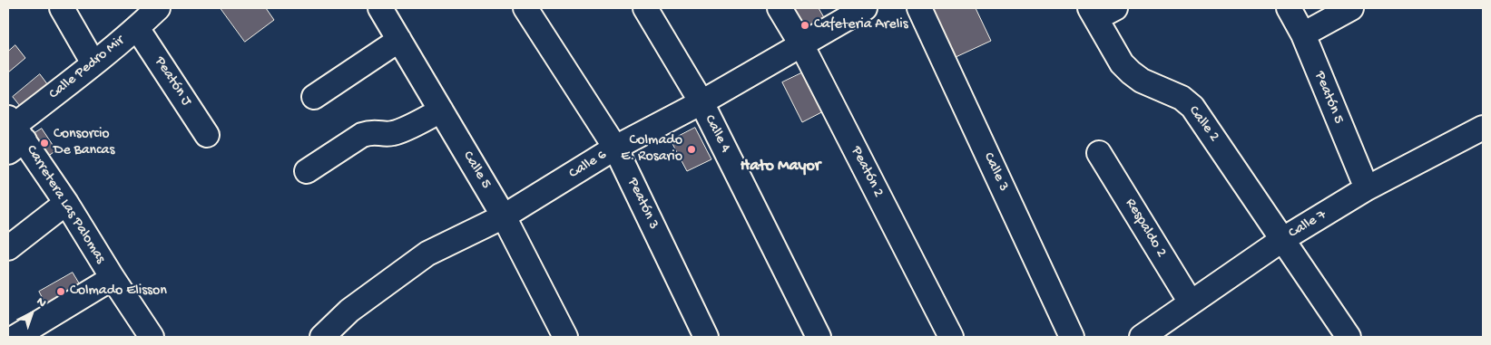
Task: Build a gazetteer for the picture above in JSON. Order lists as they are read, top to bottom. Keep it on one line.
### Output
{"streets":{"street":["Calle Pedro Mir","Peatón J","Peatón 5","Calle 2","Calle 4","Calle 6","Calle 5","Peatón 2","Calle 3","Peatón 3","Carretera Las Palomas","Calle 7","Respaldo 2"]},"crossings":[["Calle Pedro Mir","Peatón J"],["Calle Pedro Mir","Carretera Las Palomas"],["Peatón 5","Calle 7"],["Calle 2","Calle 7"],["Calle 4","Calle 6"],["Calle 6","Calle 5"],["Calle 6","Peatón 2"],["Calle 6","Peatón 3"],["Calle 7","Respaldo 2"]],"districts":["Hato Mayor"],"places":["Cafeteria Arelis","Consorcio De Bancas","Colmado E. Rosario","Colmado Elisson"],"north":"top right"}
